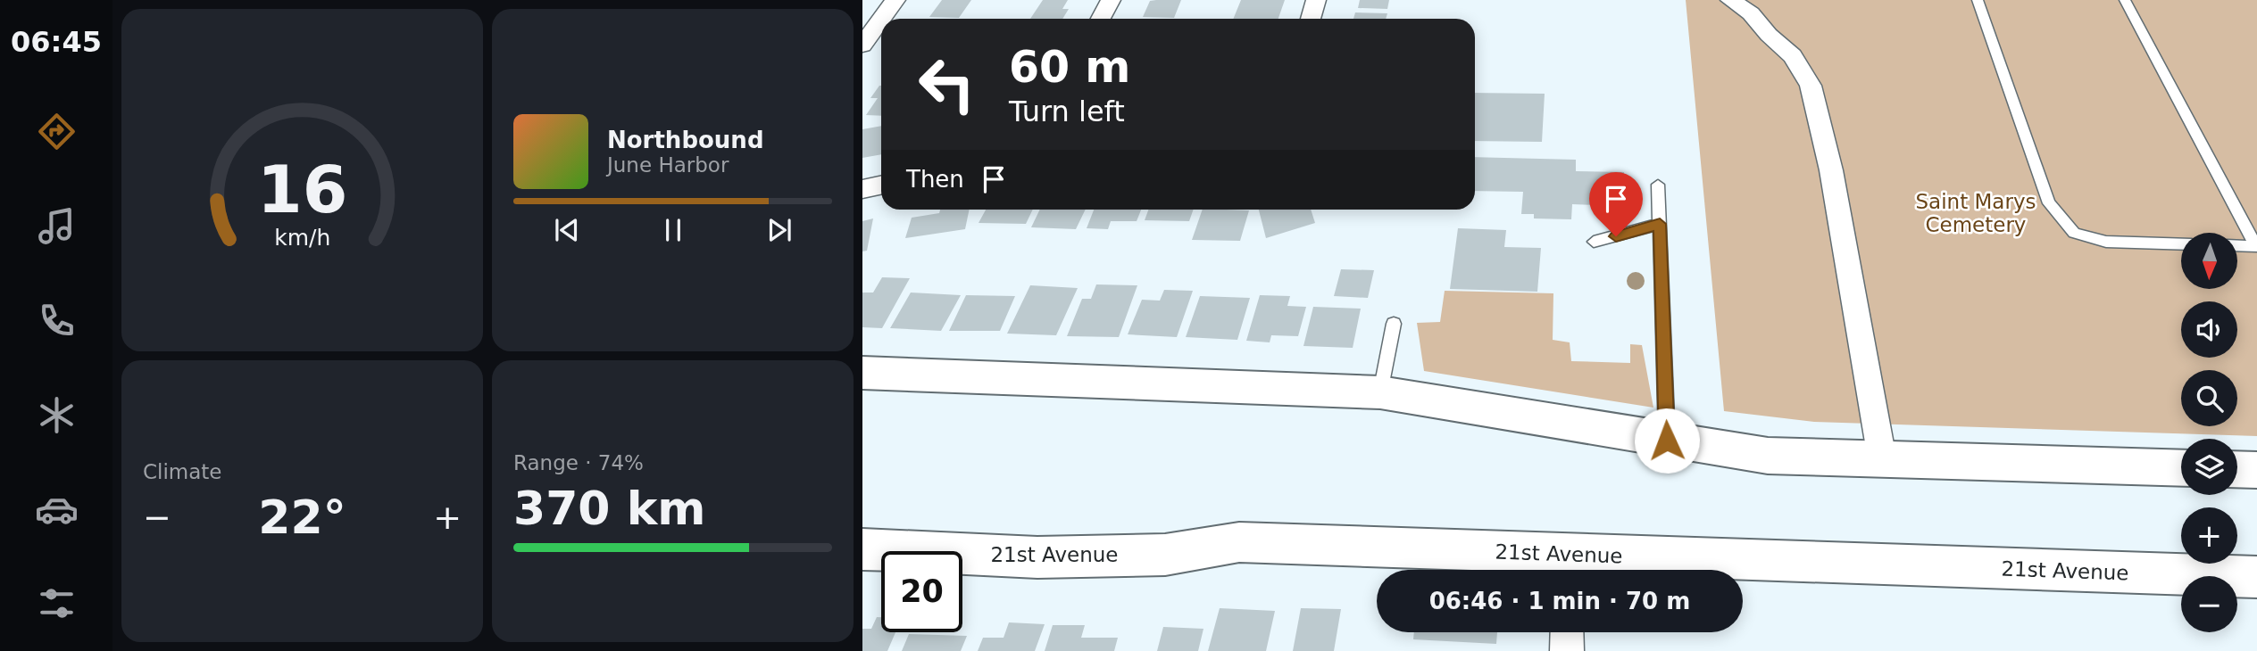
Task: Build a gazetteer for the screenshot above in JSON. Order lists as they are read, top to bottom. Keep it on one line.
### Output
{"streets":{"street":["21st Avenue"]},"parks":["Saint Marys Cemetery"],"north":"bottom","page":{"tabs":"06:45","turn":["60 m","Turn left"],"song":["Northbound","June Harbor"],"then":"Then","map_buttons":["+","−"],"tile":["Climate",["Range · 74%","370 km"]],"heat":["−","22°","+"],"limit":"20","trip":"06:46 · 1 min · 70 m","gauge":["16","km/h"]}}
